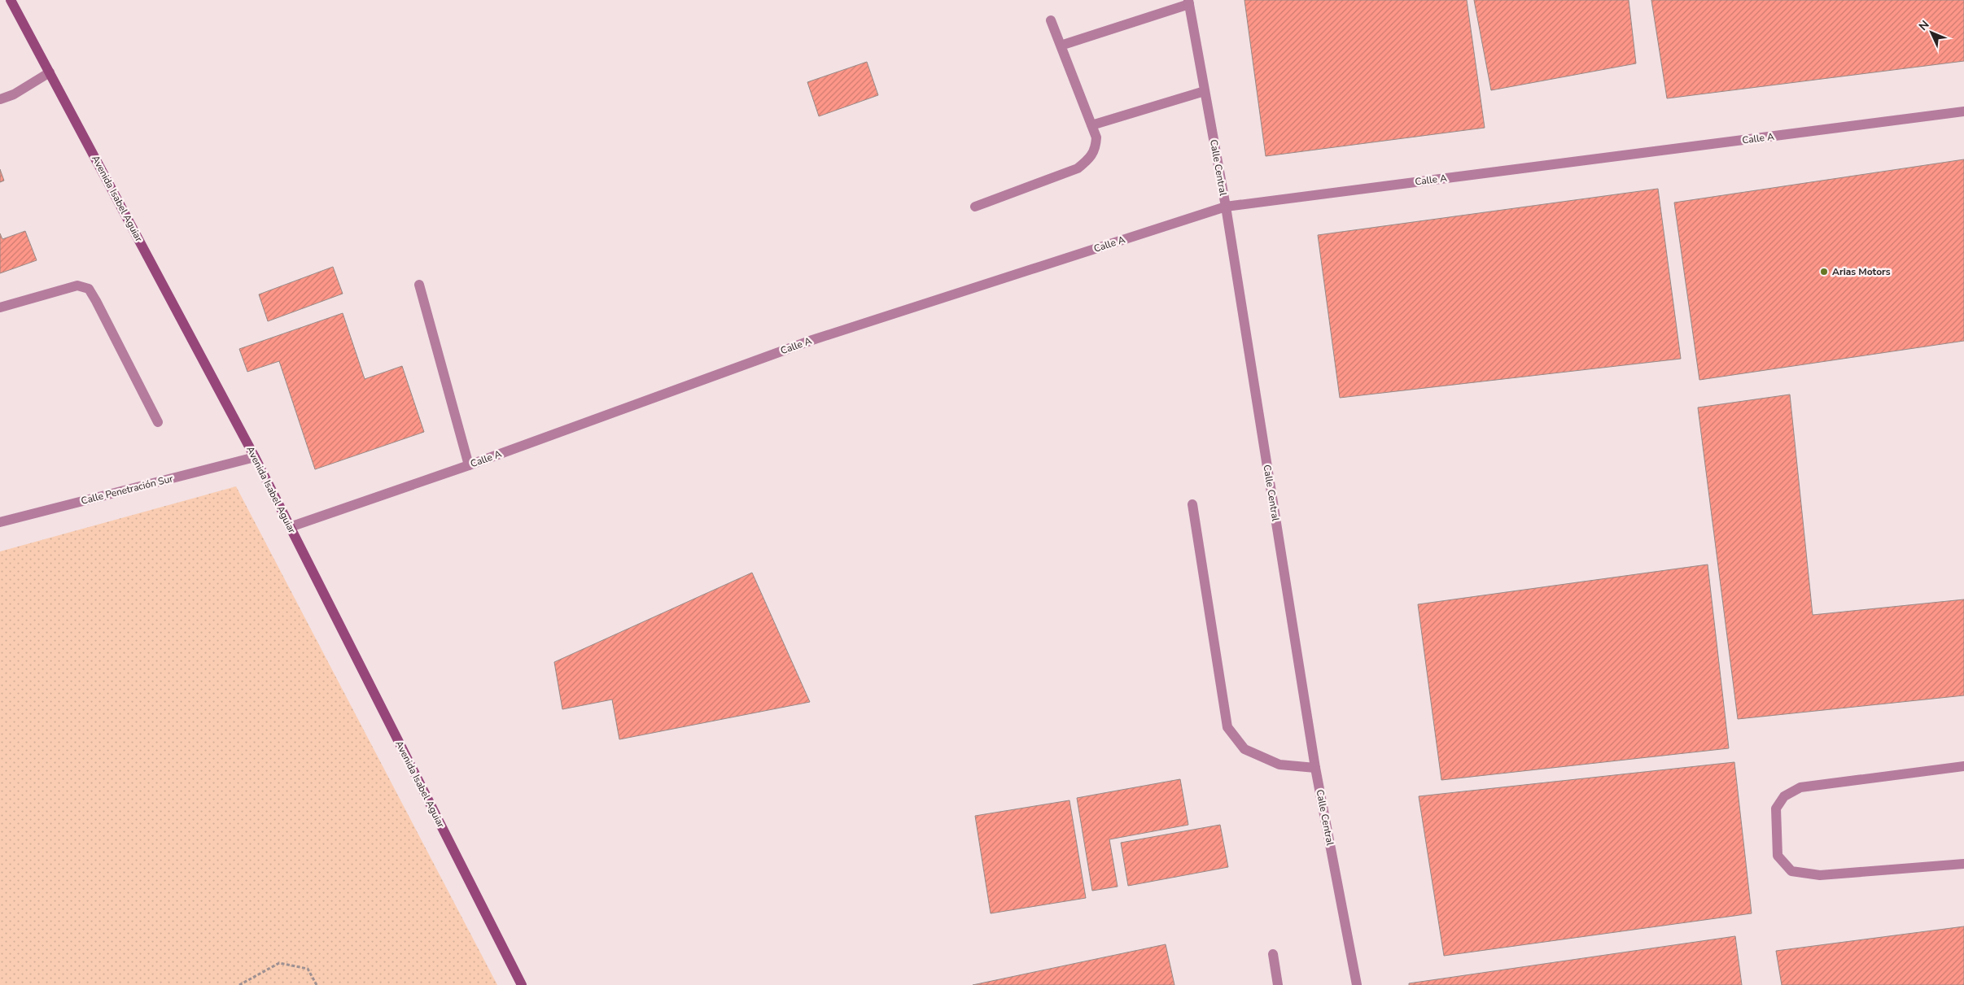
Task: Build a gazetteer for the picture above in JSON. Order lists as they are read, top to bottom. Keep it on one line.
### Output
{"streets":{"main road":["Avenida Isabel Aguiar"],"street":["Calle A","Calle Central","Calle Penetración Sur"]},"crossings":[["Calle A","Calle Central"],["Calle A","Avenida Isabel Aguiar"],["Avenida Isabel Aguiar","Calle Penetración Sur"]],"places":["Arias Motors"],"north":"top left"}
